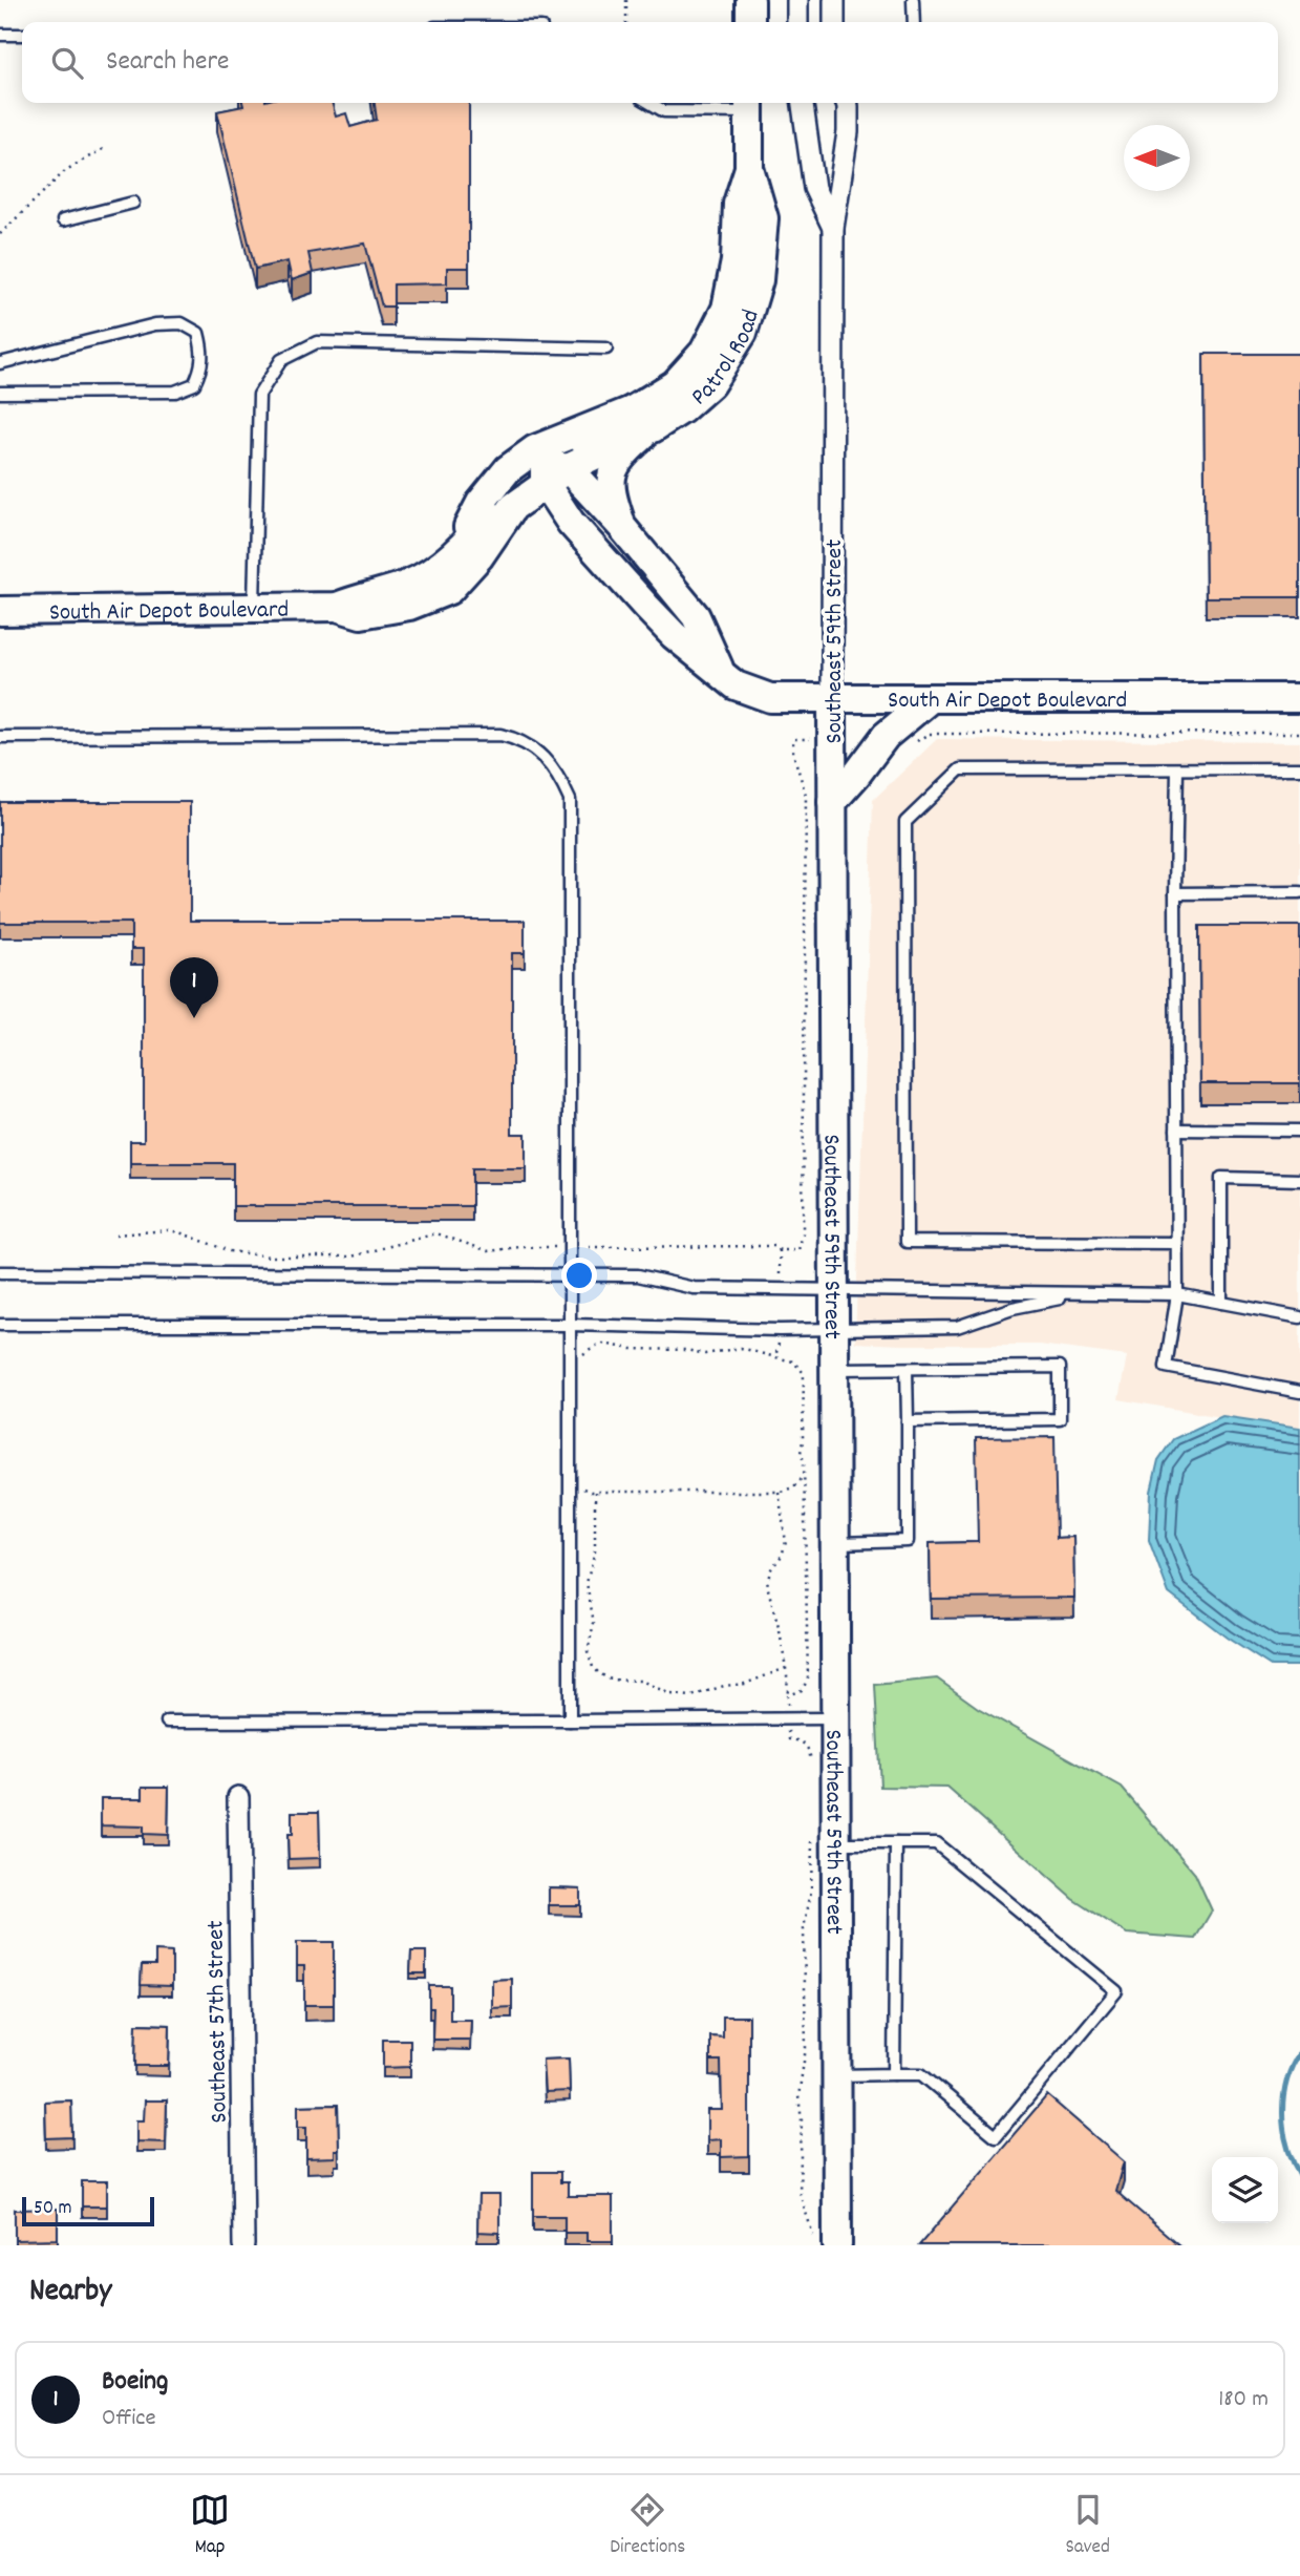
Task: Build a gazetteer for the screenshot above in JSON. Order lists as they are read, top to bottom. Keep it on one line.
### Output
{"streets":{"main road":["Patrol Road","South Air Depot Boulevard","Southeast 59th Street"],"street":["Southeast 57th Street"]},"crossings":[["Patrol Road","South Air Depot Boulevard"],["South Air Depot Boulevard","Southeast 59th Street"]],"scale_bar":"50 m","north":"left","page":{"search":"Search here","pins":"1","scale":"50 m","heading":"Nearby","list":[{"mark":"1","name":"Boeing","note":"Office","value":"180 m"}],"nav":["Map","Directions","Saved"]}}
